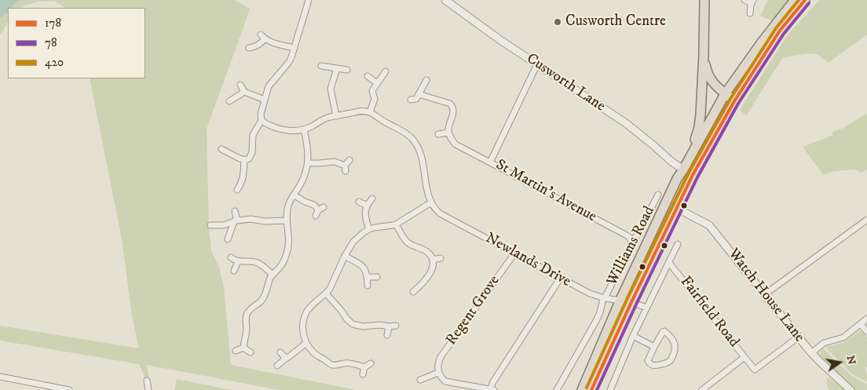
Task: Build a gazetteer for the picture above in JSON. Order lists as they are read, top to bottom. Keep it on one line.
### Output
{"streets":{"street":["Cusworth Lane","St Martin's Avenue","Williams Road","Newlands Drive","Watch House Lane","Regent Grove","Fairfield Road"]},"crossings":[["Cusworth Lane","St Martin's Avenue"],["St Martin's Avenue","Williams Road"],["Williams Road","Newlands Drive"],["Newlands Drive","Regent Grove"]],"places":["Cusworth Centre"],"lines":["transit line 178","transit line 420","transit line 78"],"legend":["178","78","420"],"north":"right"}
